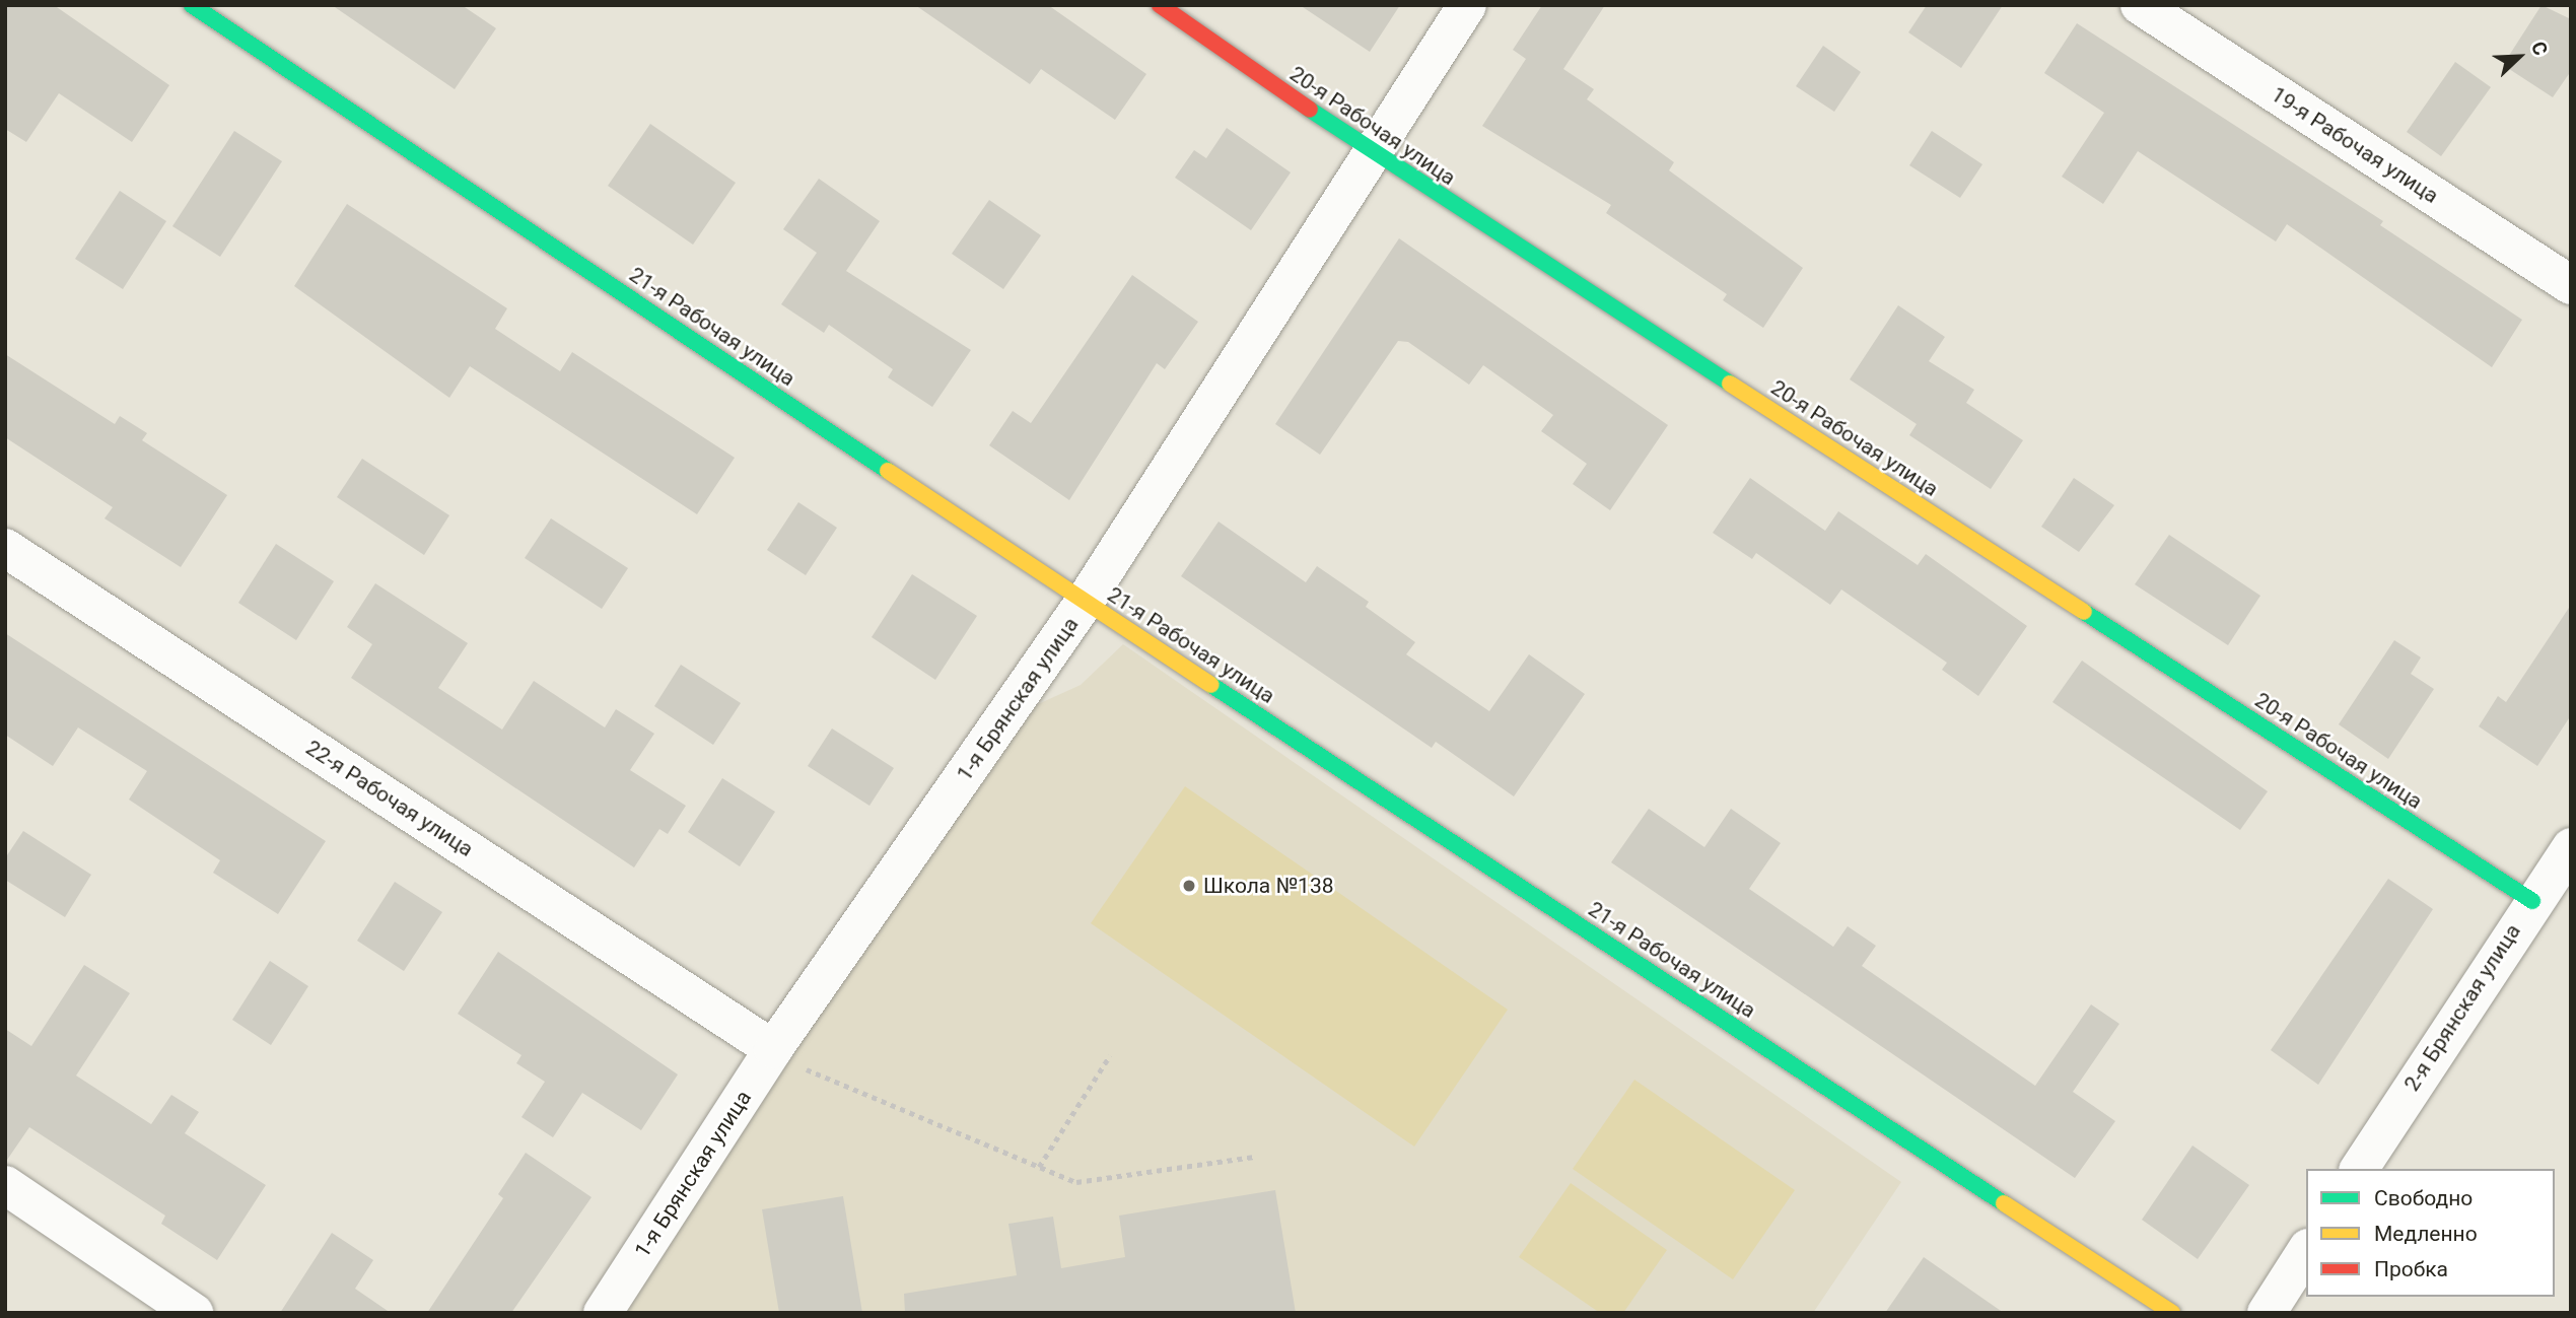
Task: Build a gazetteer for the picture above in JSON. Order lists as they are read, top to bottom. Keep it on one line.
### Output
{"streets":{"street":["20-я Рабочая улица","19-я Рабочая улица","21-я Рабочая улица","1-я Брянская улица","22-я Рабочая улица","2-я Брянская улица"]},"crossings":[["20-я Рабочая улица","1-я Брянская улица"],["20-я Рабочая улица","2-я Брянская улица"],["21-я Рабочая улица","1-я Брянская улица"],["1-я Брянская улица","22-я Рабочая улица"]],"places":["Школа №138"],"legend":["Свободно","Медленно","Пробка"],"north":"top right"}
